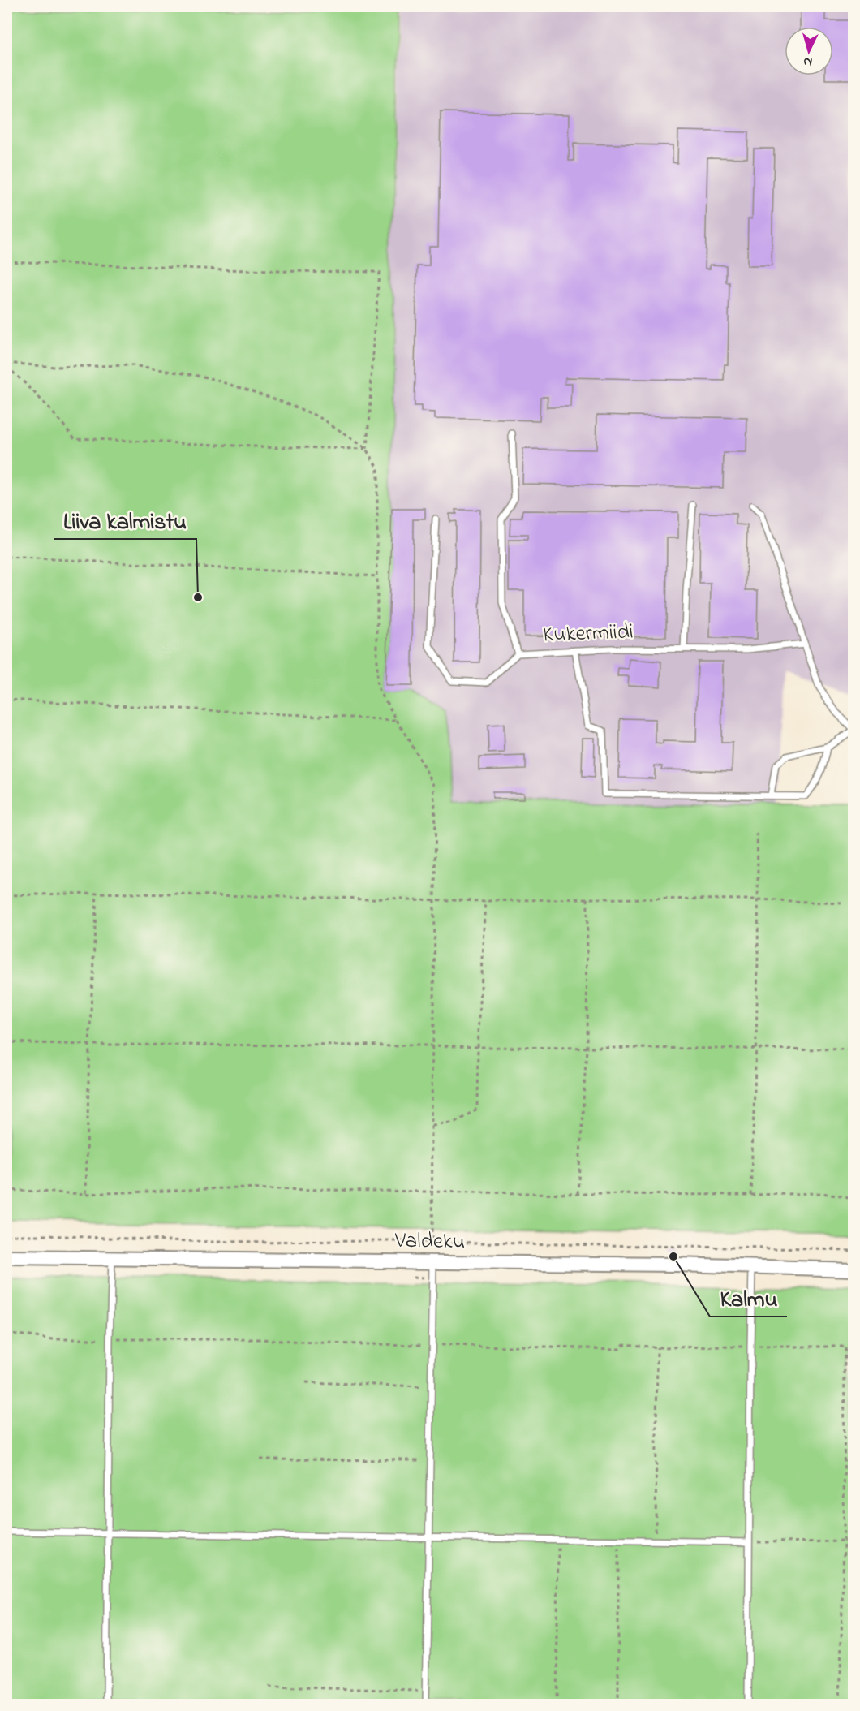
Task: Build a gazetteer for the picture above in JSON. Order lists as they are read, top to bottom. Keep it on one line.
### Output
{"streets":{"street":["Valdeku"],"lane":["Kukermiidi"]},"places":["Liiva kalmistu","Kalmu"],"north":"bottom"}
